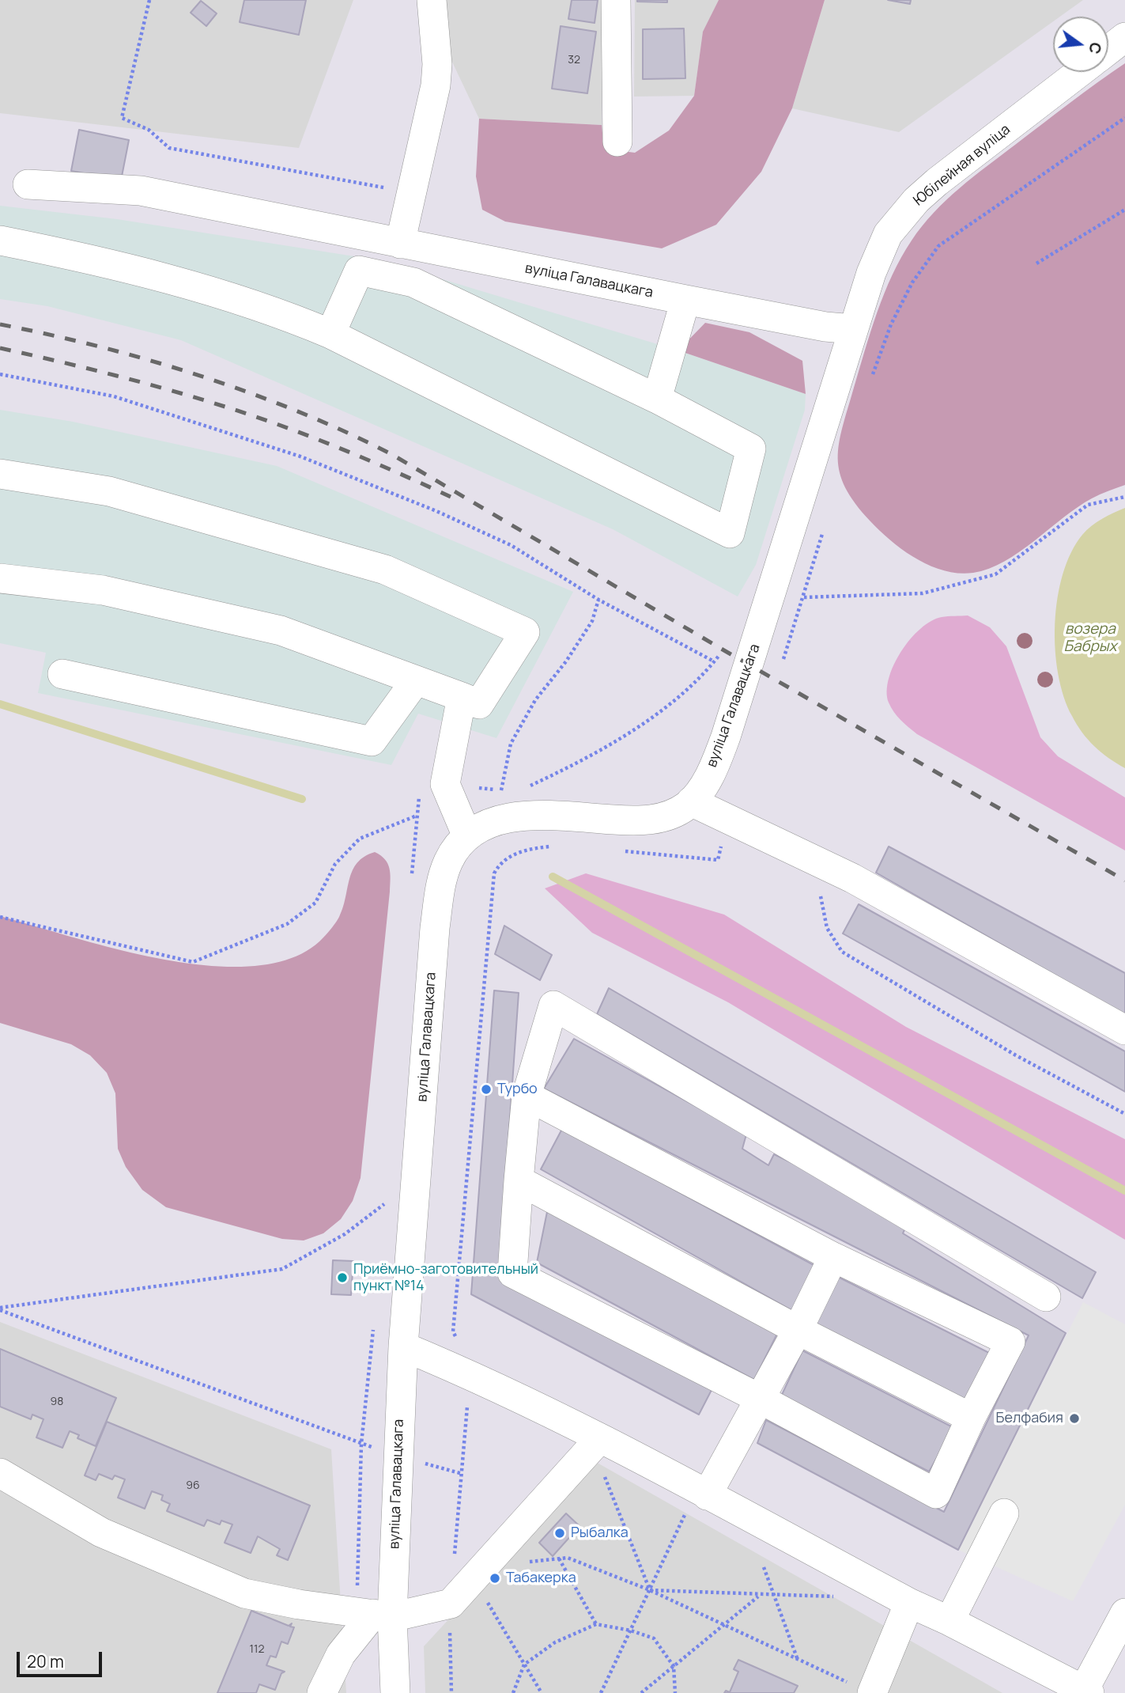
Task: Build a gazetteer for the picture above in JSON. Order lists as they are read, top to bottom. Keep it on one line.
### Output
{"streets":{"street":["Юбілейная вуліца","вуліца Галавацкага"]},"crossings":[["Юбілейная вуліца","вуліца Галавацкага"]],"water":["возера Бабрых"],"places":["Турбо","Приёмно-заготовительный пункт №14","Белфабия","Рыбалка","Табакерка"],"house_numbers":["32","98","96","112"],"scale_bar":"20 m","north":"right"}
